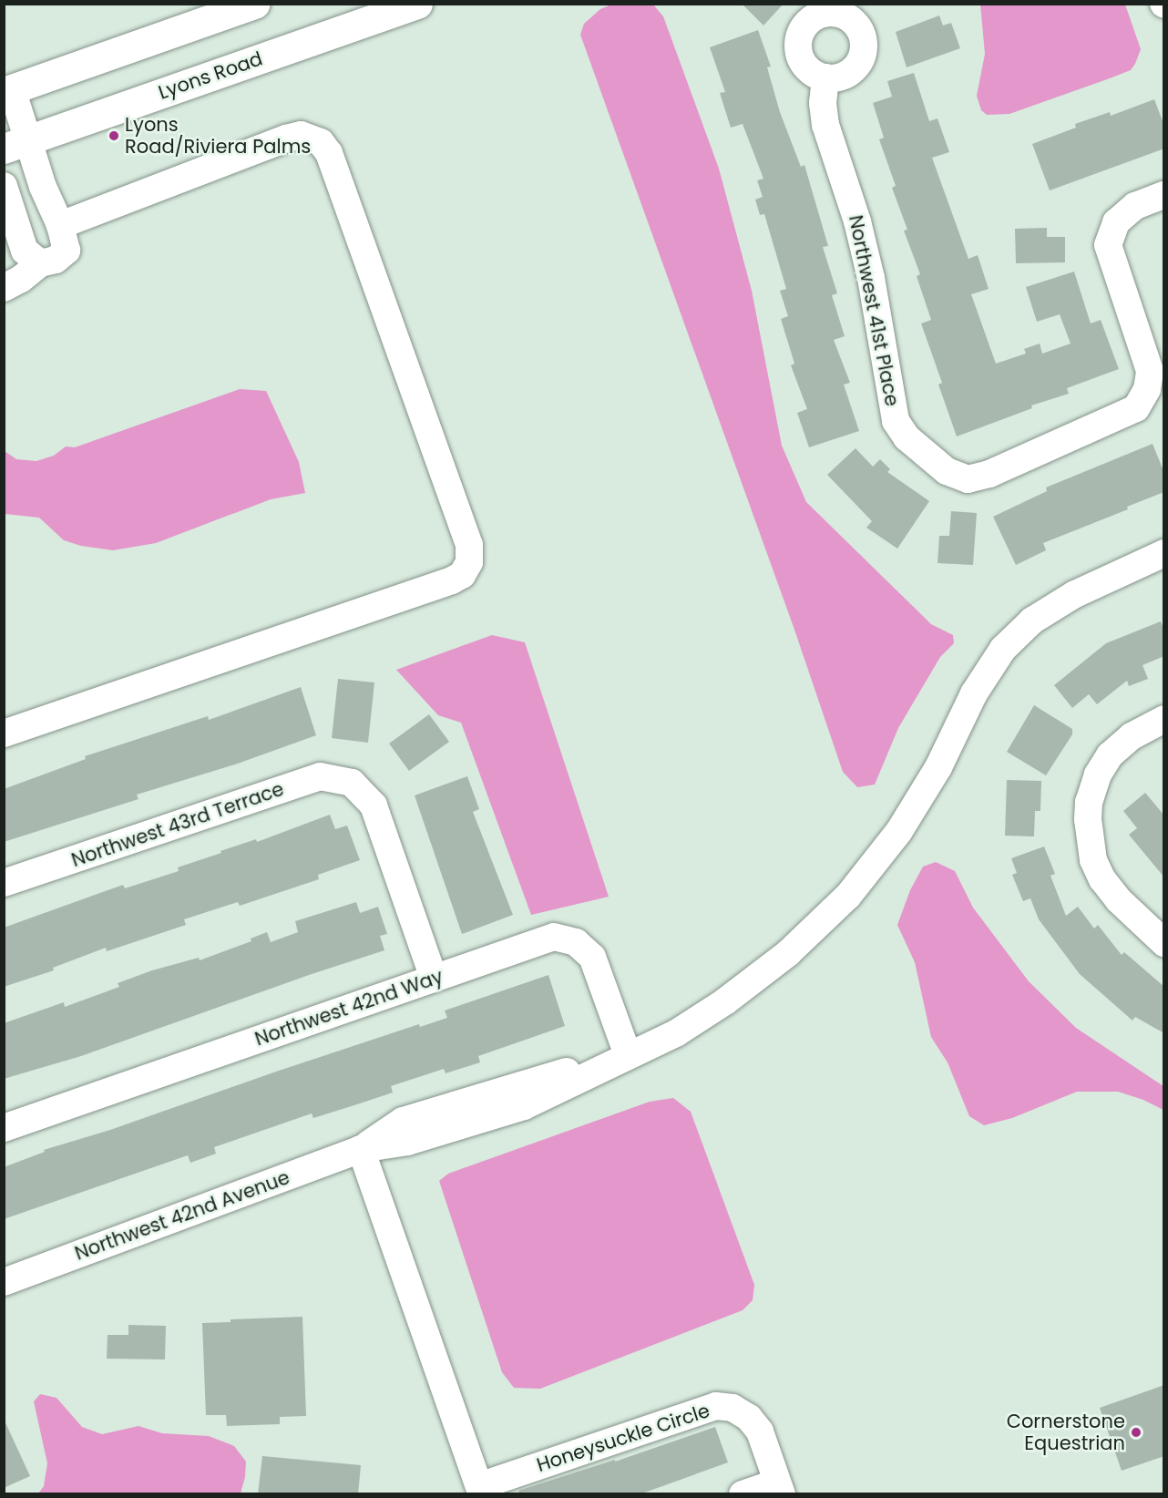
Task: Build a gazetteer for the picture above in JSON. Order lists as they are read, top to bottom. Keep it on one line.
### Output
{"streets":{"main road":["Lyons Road"],"street":["Northwest 41st Place","Northwest 43rd Terrace","Northwest 42nd Way","Northwest 42nd Avenue","Honeysuckle Circle"]},"crossings":[["Northwest 43rd Terrace","Northwest 42nd Way"],["Northwest 42nd Way","Northwest 42nd Avenue"],["Northwest 42nd Avenue","Honeysuckle Circle"]],"places":["Lyons Road/Riviera Palms","Cornerstone Equestrian"]}
